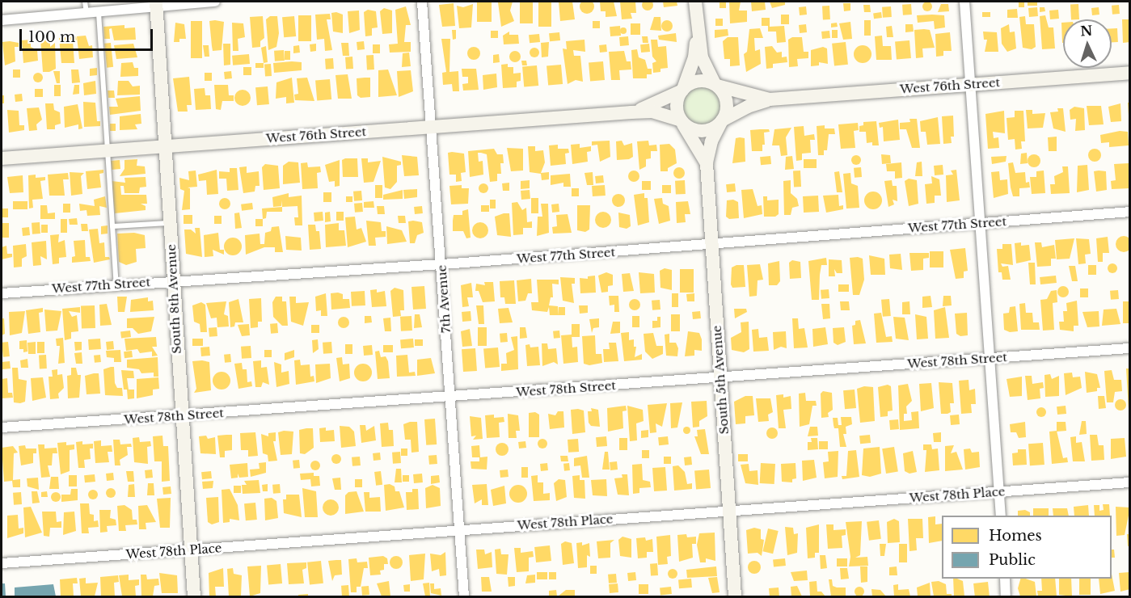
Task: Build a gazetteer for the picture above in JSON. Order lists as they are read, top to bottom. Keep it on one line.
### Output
{"streets":{"street":["West 76th Street","West 77th Street","South 8th Avenue","7th Avenue","West 78th Street","South 5th Avenue","West 78th Place"]},"crossings":[["West 76th Street","South 8th Avenue"],["West 76th Street","7th Avenue"],["West 76th Street","South 5th Avenue"],["West 77th Street","South 8th Avenue"],["West 77th Street","7th Avenue"],["West 77th Street","South 5th Avenue"],["South 8th Avenue","West 78th Street"],["South 8th Avenue","West 78th Place"],["7th Avenue","West 78th Street"],["7th Avenue","West 78th Place"],["West 78th Street","South 5th Avenue"],["South 5th Avenue","West 78th Place"]],"legend":["Homes","Public"],"scale_bar":"100 m","north":"top"}
